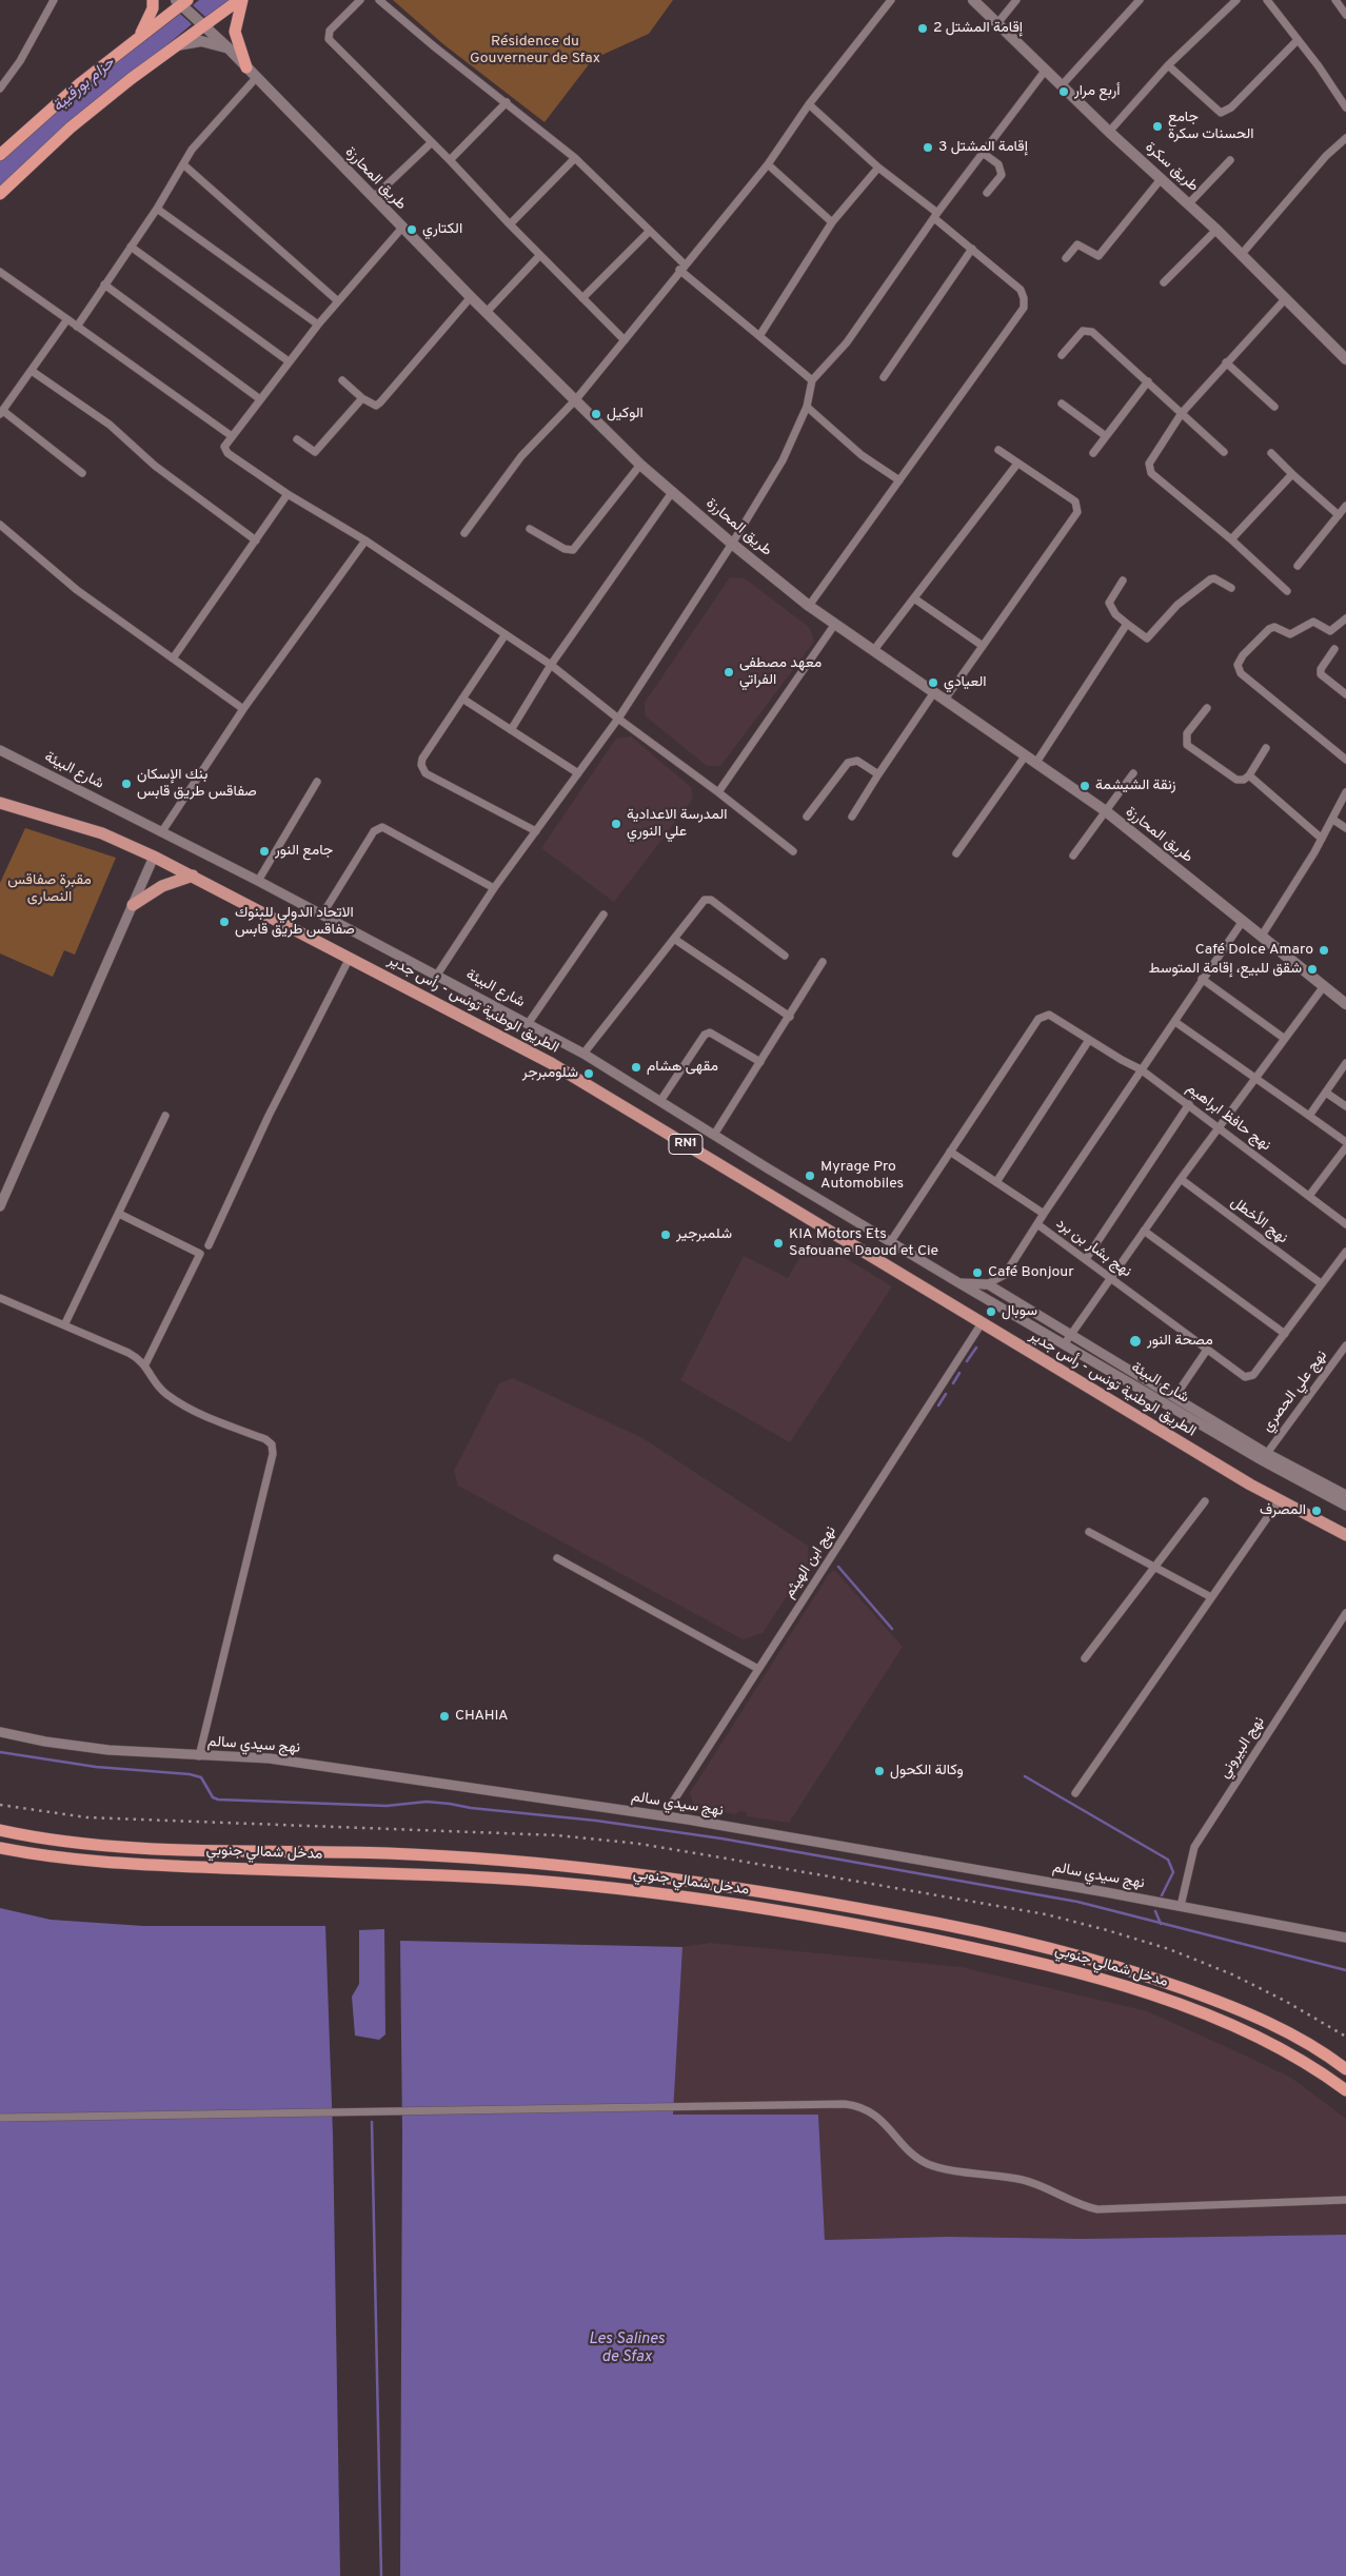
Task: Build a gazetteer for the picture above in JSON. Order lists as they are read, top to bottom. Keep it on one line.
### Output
{"streets":{"highway":["مدخل شمالي جنوبي"],"main road":["طريق سكرة","طريق المحارزة","الطريق الوطنية تونس - رأس جدير","RN1"],"street":["شارع البيئة","نهج حافظ ابراهيم","نهج الأخطل","نهج بشار بن برد","نهج علي الحصري","نهج ابن الهيثم","نهج سيدي سالم","نهج البيروني"]},"crossings":[["شارع البيئة","نهج علي الحصري"],["الطريق الوطنية تونس - رأس جدير","نهج ابن الهيثم"],["نهج حافظ ابراهيم","نهج بشار بن برد"],["نهج ابن الهيثم","نهج سيدي سالم"],["نهج سيدي سالم","نهج البيروني"]],"water":["حزام بورقيبة","Les Salines de Sfax"],"parks":["Résidence du Gouverneur de Sfax","مقبرة صفاقس النصارى"],"places":["إقامة المشتل 2","أربع مرار","جامع الحسنات سكرة","إقامة المشتل 3","الكتاري","الوكيل","معهد مصطفى الفراتي","العيادي","بنك الإسكان صفاقس طريق قابس","زنقة الشيشمة","المدرسة الاعدادية علي النوري","جامع النور","الاتحاد الدولي للبنوك صفاقس طريق قابس","Café Dolce Amaro","شقق للبيع، إقامة المتوسط","مقهى هشام","شلومبرجر","Myrage Pro Automobiles","شلمبرجير","KIA Motors Ets Safouane Daoud et Cie","Café Bonjour","سوبال","مصحة النور","المصرف","CHAHIA","وكالة الكحول"]}
